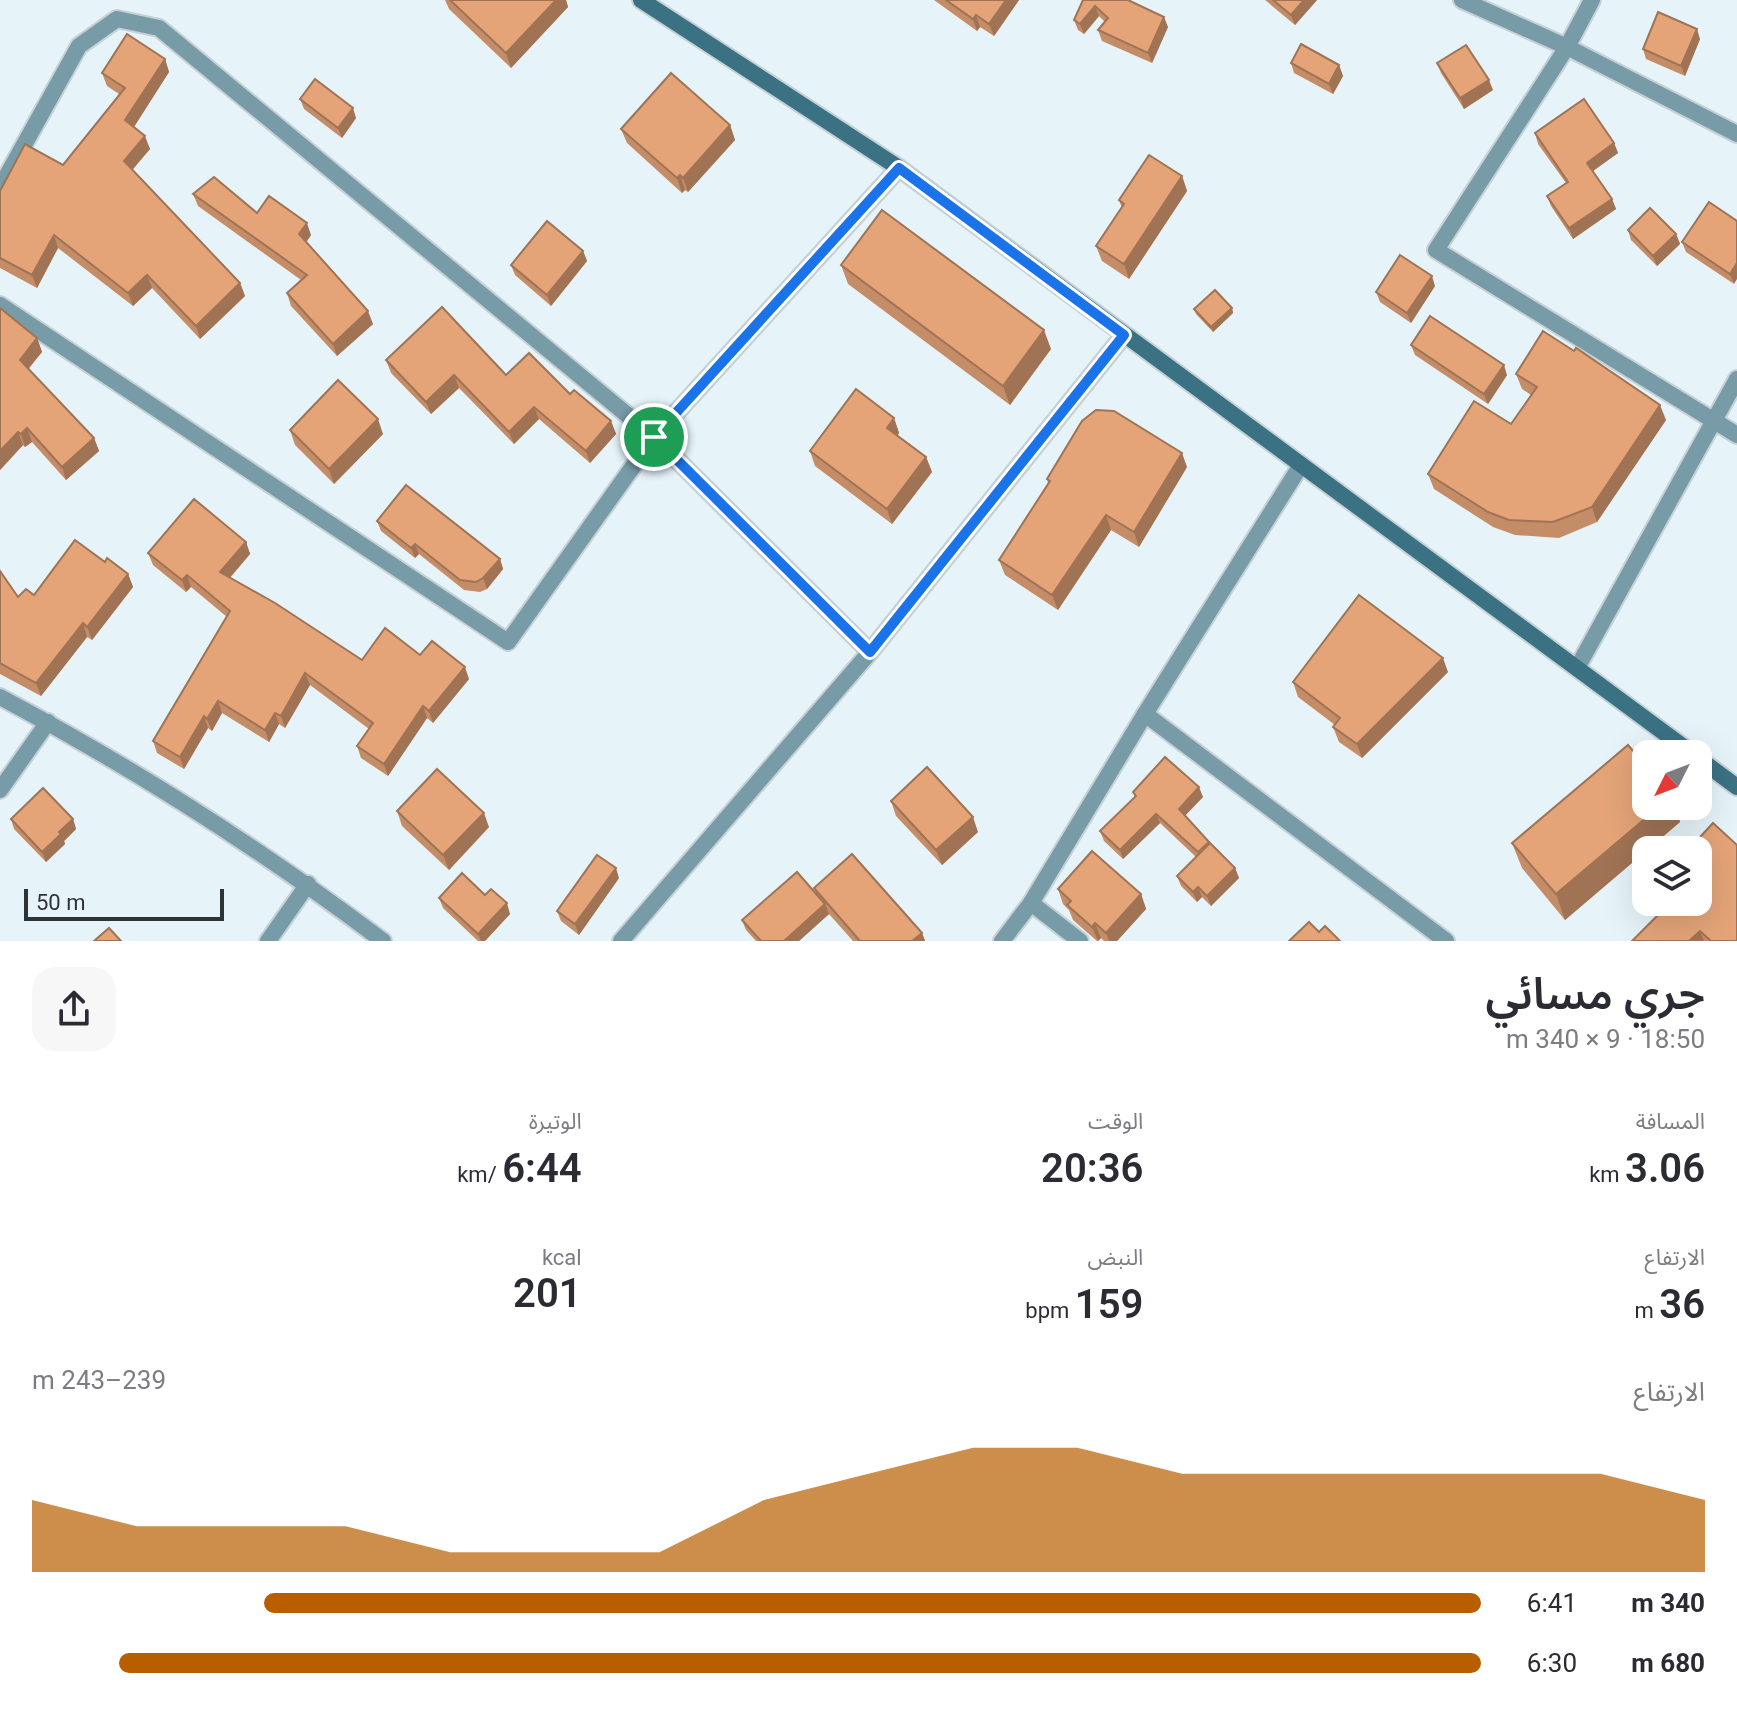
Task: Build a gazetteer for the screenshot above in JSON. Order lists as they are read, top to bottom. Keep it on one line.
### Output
{"scale_bar":"50 m","north":"bottom left","page":{"scale":"50 m","heading":["جري مسائي","18:50 · 9 × 340 m"],"stats":[["المسافة","3.06 km"],["الوقت","20:36"],["الوتيرة","6:44 /km"],["الارتفاع","36 m"],["النبض","159 bpm"],["kcal","201"]],"chart":["الارتفاع","239–243 m"],"list":[{"name":"340 m","note":"6:41"},{"name":"680 m","note":"6:30"}]}}
